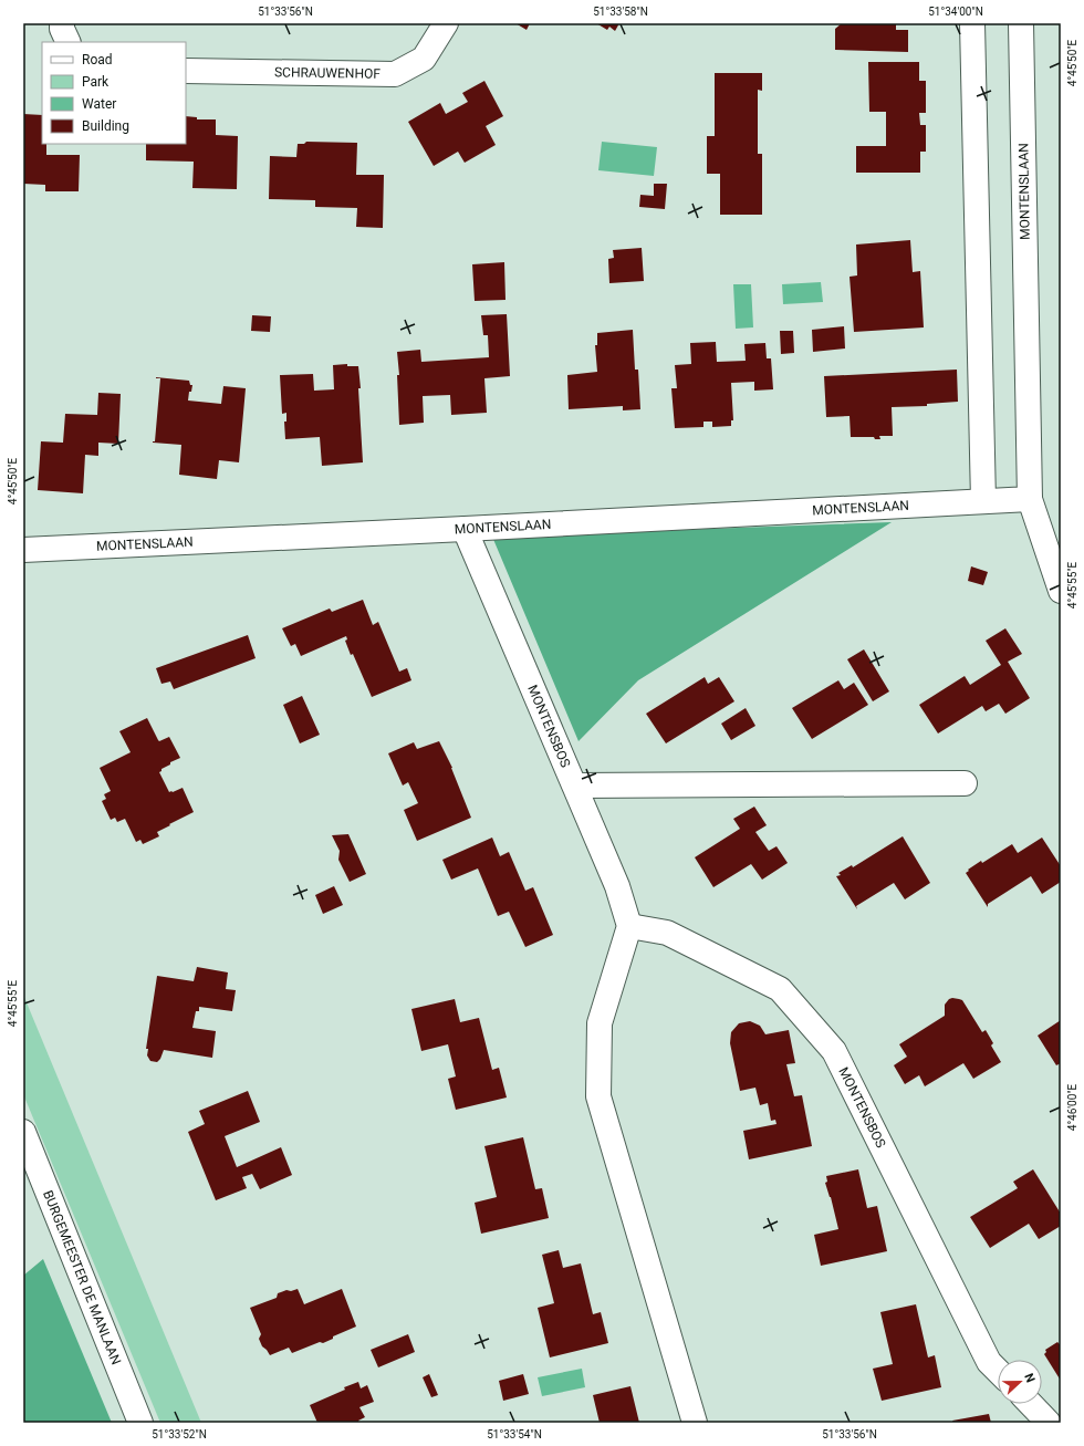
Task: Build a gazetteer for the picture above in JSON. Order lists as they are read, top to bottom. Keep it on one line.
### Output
{"streets":{"street":["SCHRAUWENHOF","MONTENSLAAN","MONTENSBOS","BURGEMEESTER DE MANLAAN"]},"crossings":[["MONTENSLAAN","MONTENSBOS"]],"legend":["Road","Park","Water","Building"],"north":"right","coordinates":["51°33'56\"N","51°33'58\"N","51°34'00\"N","4°45'50\"E","4°45'55\"E","4°46'00\"E","51°33'52\"N","51°33'54\"N"]}
